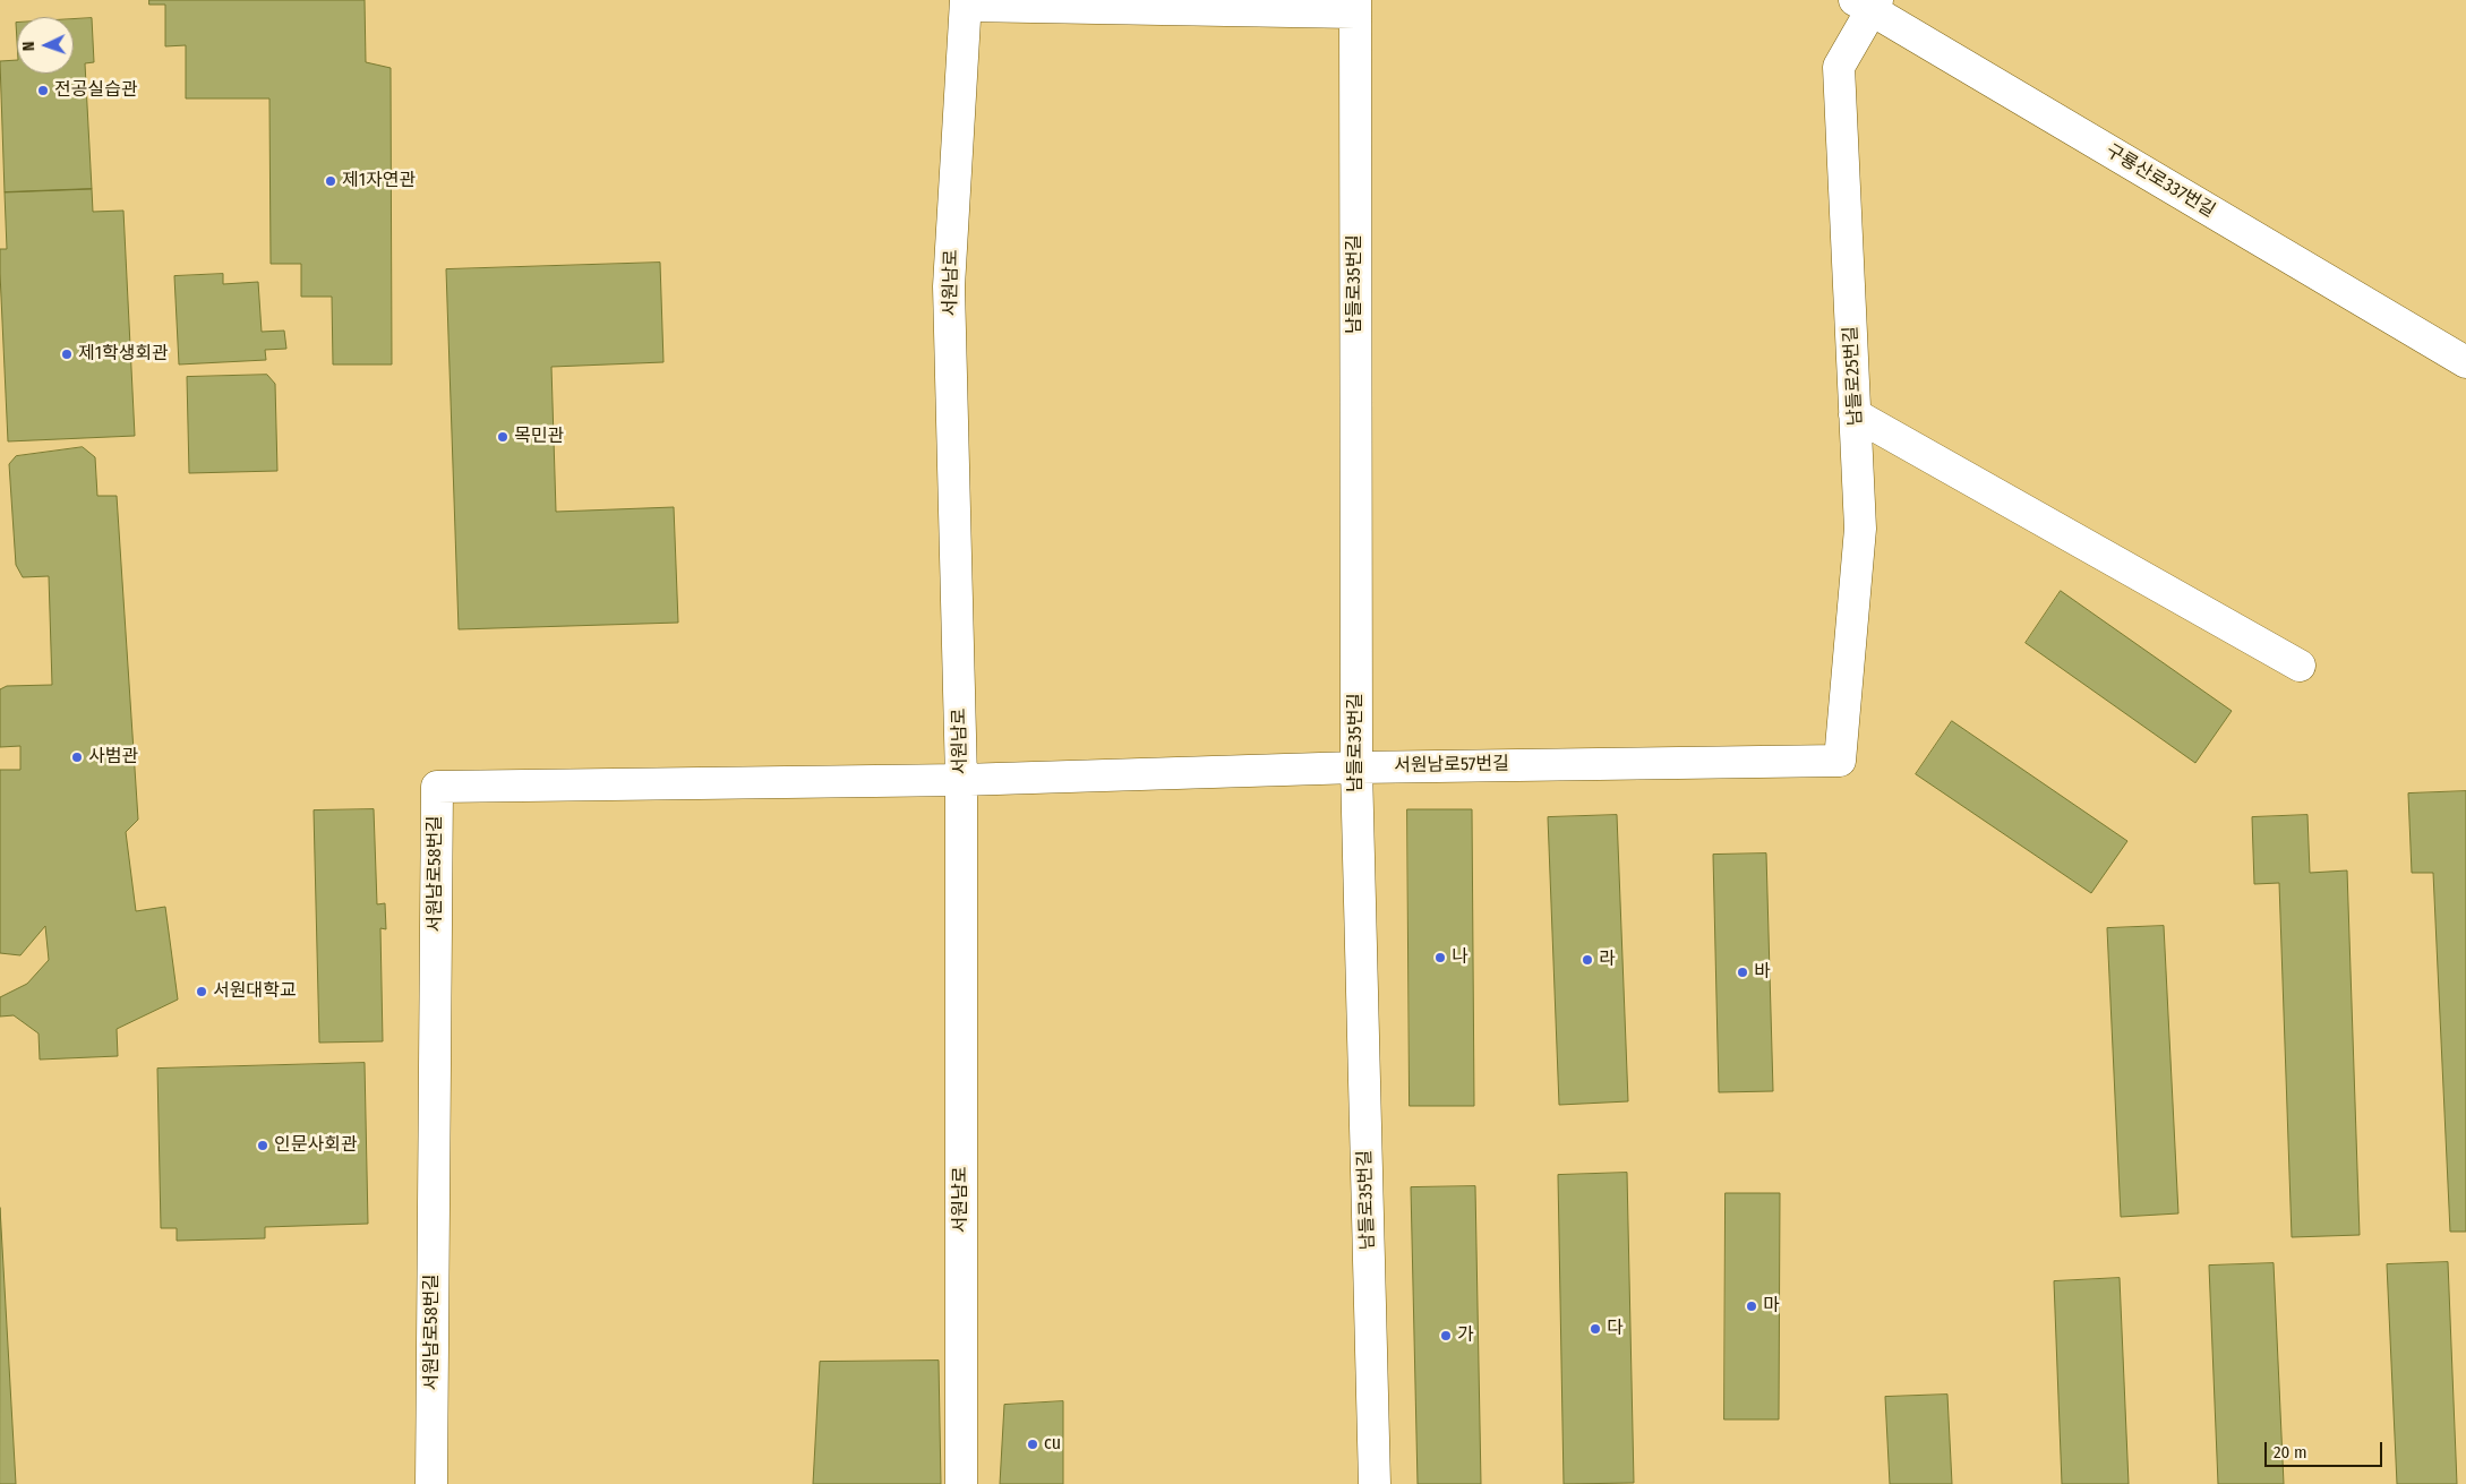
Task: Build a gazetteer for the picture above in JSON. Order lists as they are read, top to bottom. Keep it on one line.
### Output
{"streets":{"street":["구룡산로337번길","서원남로","남들로35번길","남들로25번길","서원남로57번길","서원남로58번길"]},"crossings":[["구룡산로337번길","남들로25번길"],["서원남로","서원남로57번길"],["서원남로","서원남로58번길"],["남들로35번길","서원남로57번길"],["남들로25번길","서원남로57번길"],["서원남로57번길","서원남로58번길"]],"places":["전공실습관","제1자연관","제1학생회관","목민관","사범관","나","라","바","서원대학교","인문사회관","마","다","가","cu"],"scale_bar":"20 m","north":"left"}
